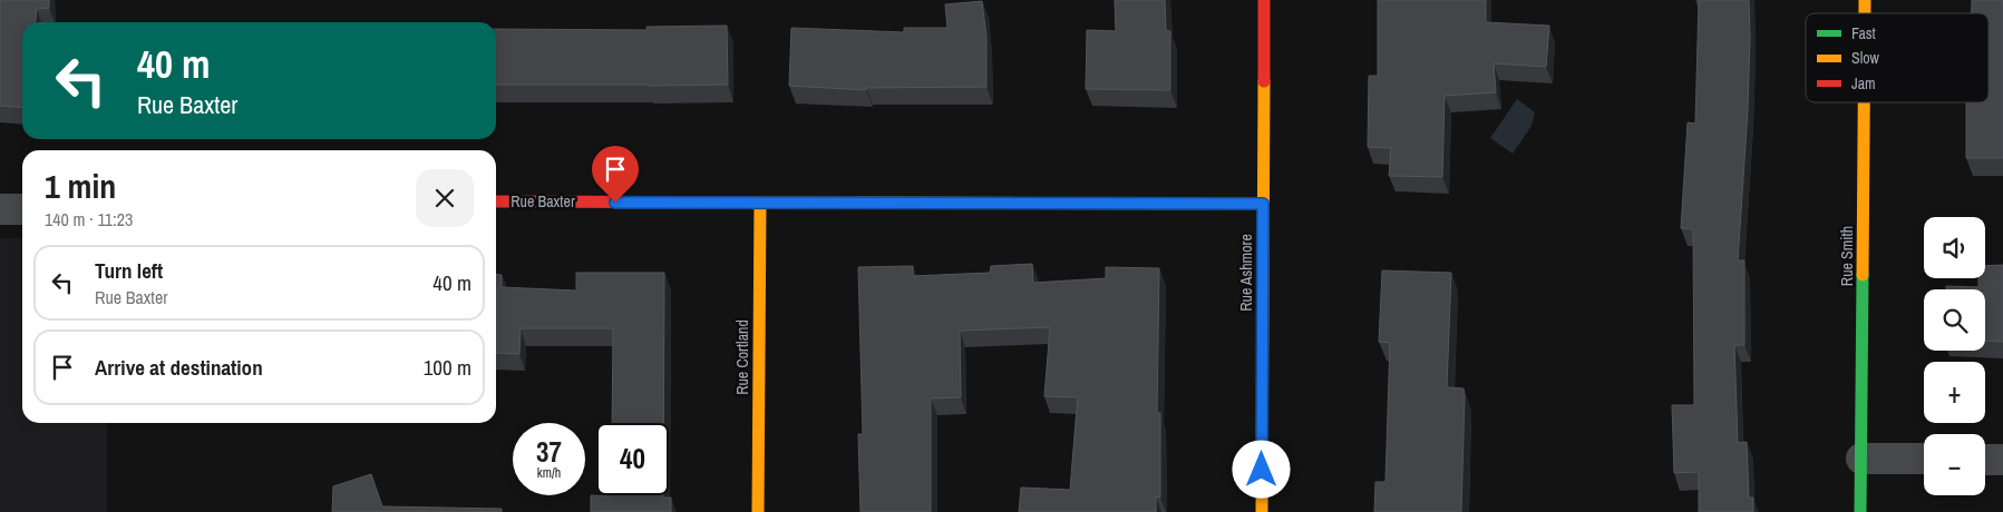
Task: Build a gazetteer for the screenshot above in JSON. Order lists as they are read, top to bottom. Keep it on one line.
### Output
{"streets":{"street":["Rue Baxter","Rue Smith","Rue Ashmore","Rue Cortland"]},"crossings":[["Rue Baxter","Rue Ashmore"],["Rue Baxter","Rue Cortland"]],"legend":["Fast","Slow","Jam"],"page":{"turn":["40 m","Rue Baxter"],"heading":["1 min","140 m · 11:23"],"map_buttons":["+","−"],"list":[{"name":"Turn left","note":"Rue Baxter","value":"40 m"},{"name":"Arrive at destination","value":"100 m"}],"speed":"37 km/h","limit":"40"}}
